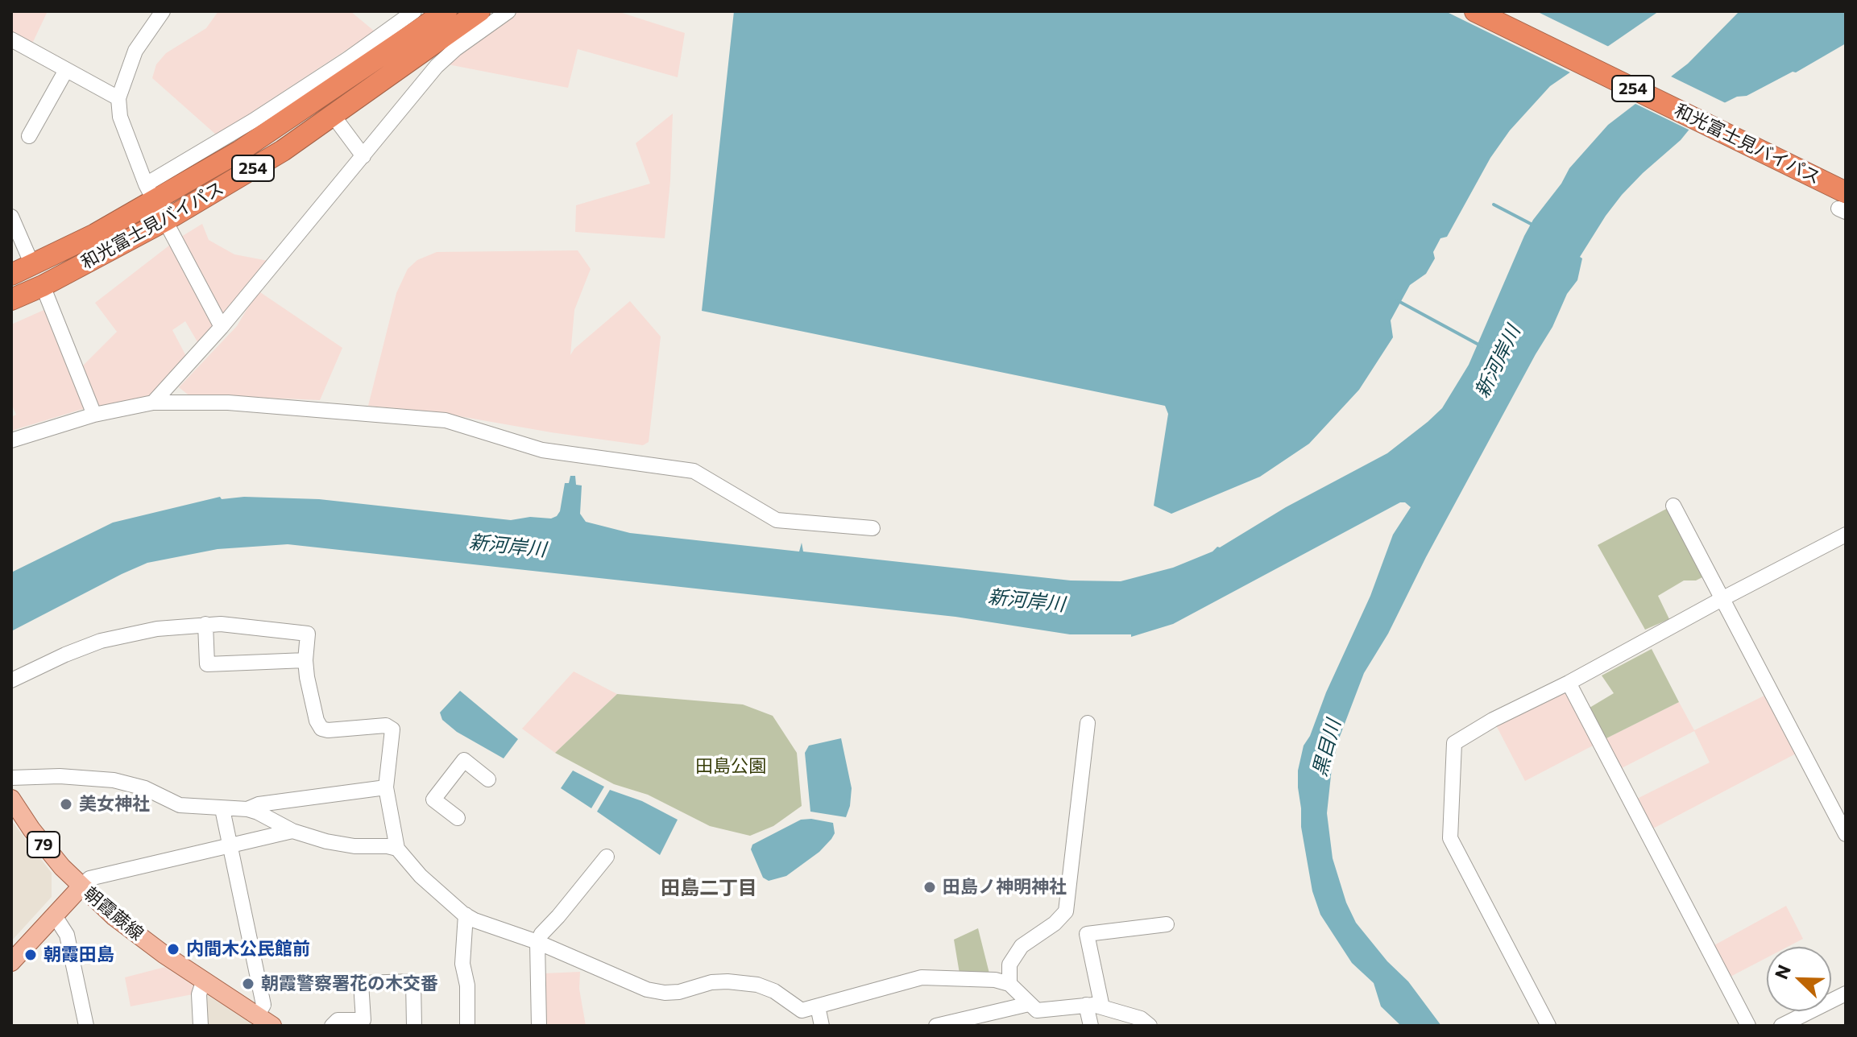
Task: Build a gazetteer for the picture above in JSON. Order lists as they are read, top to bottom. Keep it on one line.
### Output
{"streets":{"highway":["254","和光富士見バイパス"],"main road":["79","朝霞蕨線"]},"districts":["田島二丁目"],"water":["新河岸川","黒目川"],"parks":["田島公園"],"places":["美女神社","田島ノ神明神社","内間木公民館前","朝霞田島","朝霞警察署花の木交番"],"north":"top left"}
